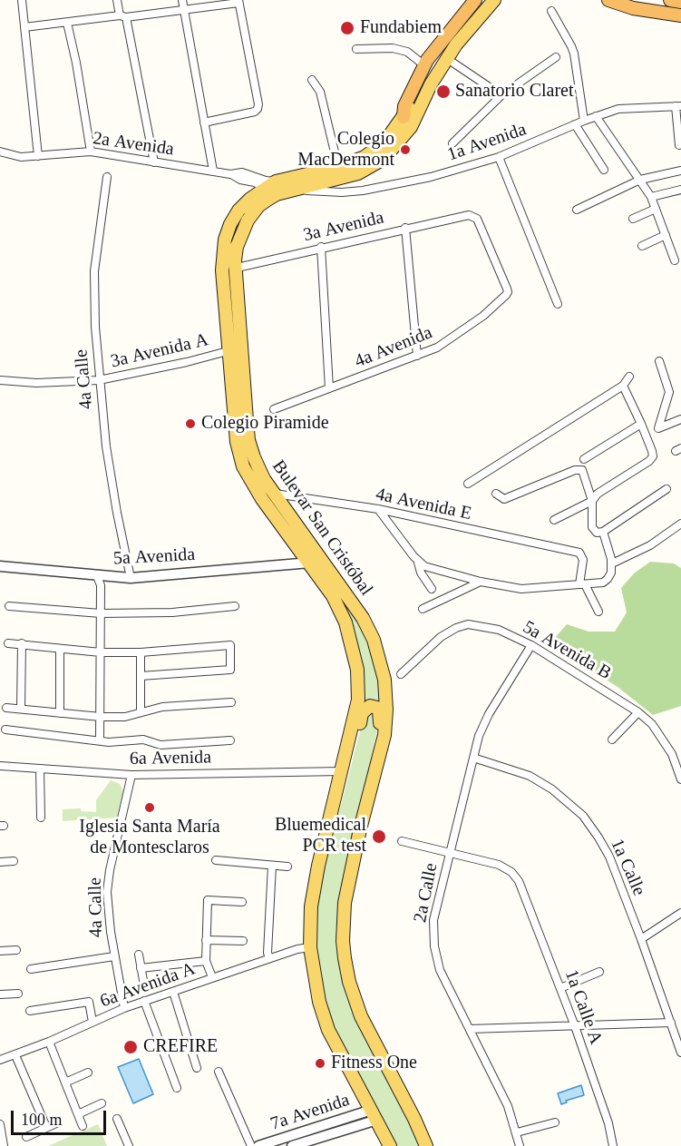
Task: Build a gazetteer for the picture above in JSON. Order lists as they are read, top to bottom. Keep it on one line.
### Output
{"streets":{"main road":["Bulevar San Cristóbal"],"street":["1a Avenida","2a Avenida","3a Avenida","4a Avenida","3a Avenida A","4a Calle","4a Avenida E","5a Avenida","5a Avenida B","6a Avenida","1a Calle","2a Calle","6a Avenida A","1a Calle A","7a Avenida"]},"crossings":[["1a Avenida","Bulevar San Cristóbal"],["2a Avenida","Bulevar San Cristóbal"],["3a Avenida","4a Avenida"],["3a Avenida","Bulevar San Cristóbal"],["3a Avenida A","4a Calle"],["3a Avenida A","Bulevar San Cristóbal"],["4a Calle","5a Avenida"],["4a Calle","6a Avenida"],["4a Calle","6a Avenida A"],["4a Avenida E","Bulevar San Cristóbal"],["Bulevar San Cristóbal","5a Avenida"],["Bulevar San Cristóbal","6a Avenida"],["Bulevar San Cristóbal","6a Avenida A"],["Bulevar San Cristóbal","7a Avenida"],["5a Avenida B","2a Calle"],["1a Calle","2a Calle"],["2a Calle","1a Calle A"]],"places":["Fundabiem","Sanatorio Claret","Colegio MacDermont","Colegio Piramide","Iglesia Santa María de Montesclaros","Bluemedical PCR test","CREFIRE","Fitness One"],"scale_bar":"100 m"}
